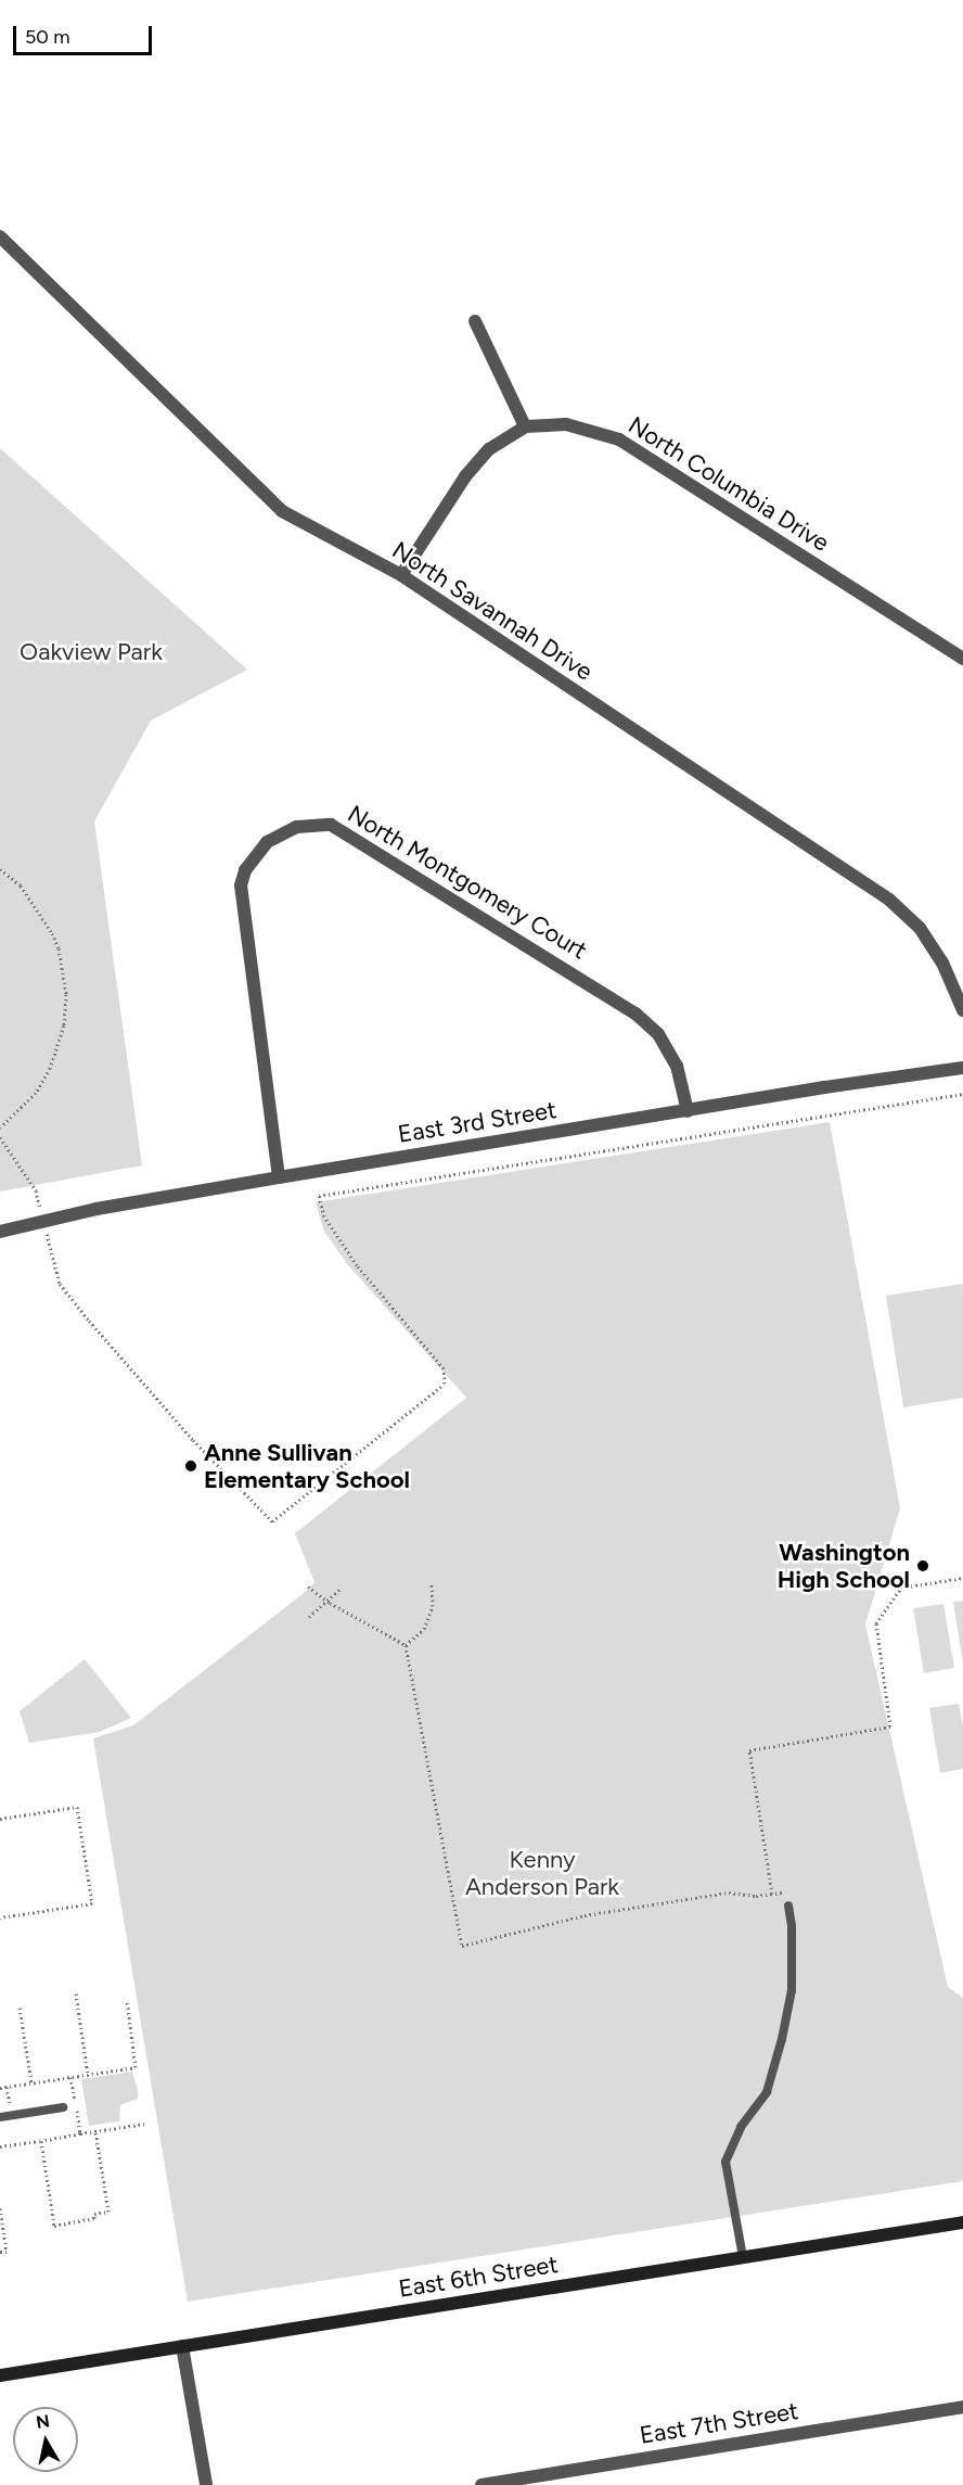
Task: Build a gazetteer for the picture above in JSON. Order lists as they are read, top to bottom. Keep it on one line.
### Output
{"streets":{"main road":["East 6th Street"],"street":["North Columbia Drive","North Savannah Drive","North Montgomery Court","East 3rd Street","East 7th Street"]},"crossings":[["North Columbia Drive","North Savannah Drive"],["North Montgomery Court","East 3rd Street"]],"parks":["Oakview Park","Kenny Anderson Park"],"places":["Anne Sullivan Elementary School","Washington High School"],"scale_bar":"50 m","north":"top"}
